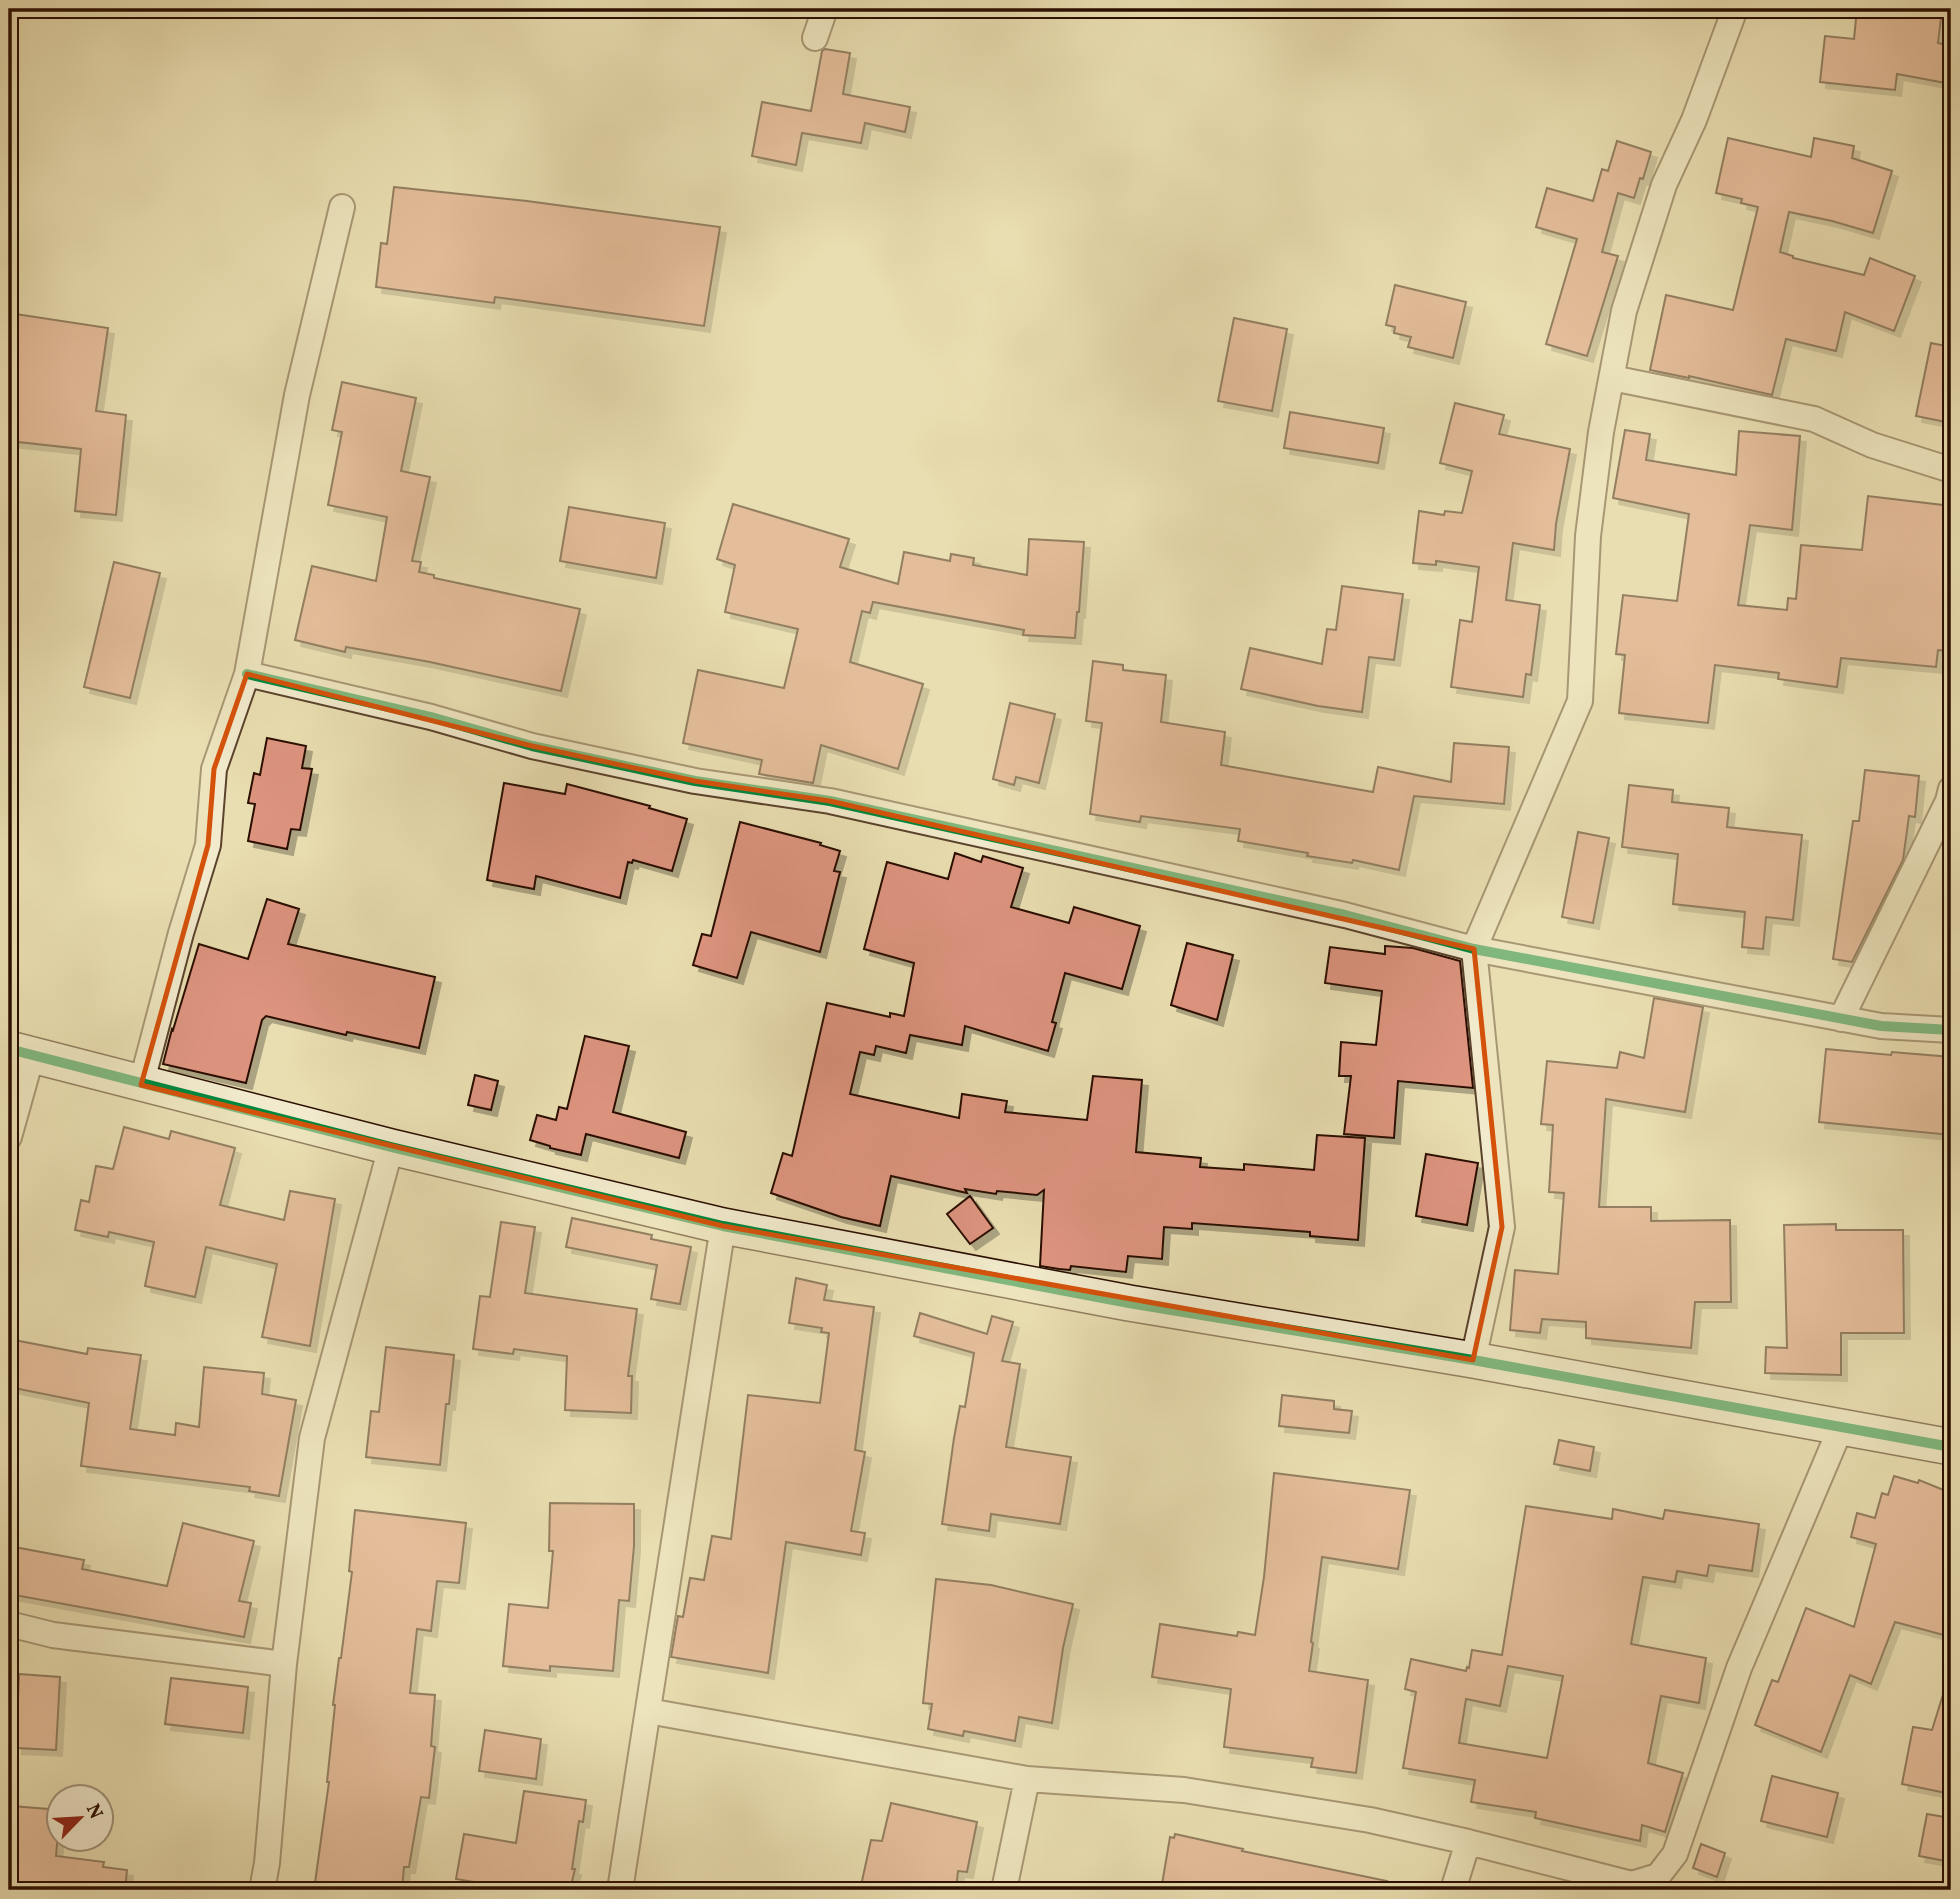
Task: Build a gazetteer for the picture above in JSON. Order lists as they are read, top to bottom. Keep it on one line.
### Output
{"north":"top right"}
